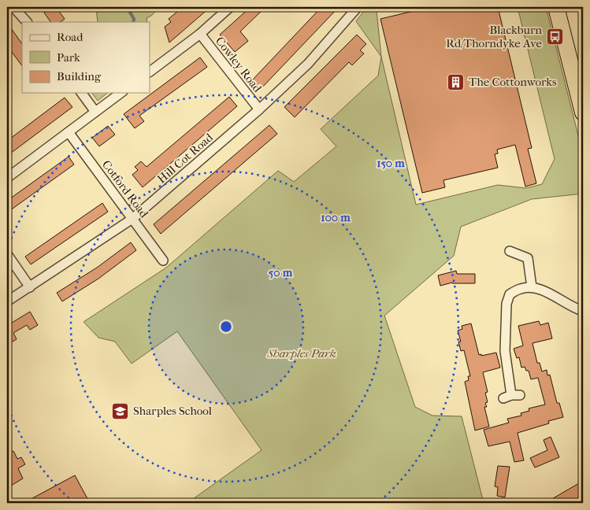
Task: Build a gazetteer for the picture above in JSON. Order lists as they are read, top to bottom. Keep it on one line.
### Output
{"streets":{"street":["Cowley Road","Hill Cot Road","Cotford Road"]},"crossings":[["Cowley Road","Hill Cot Road"],["Hill Cot Road","Cotford Road"]],"parks":["Sharples Park"],"places":{"bus stop":["Blackburn Rd/Thorndyke Ave"],"building":["The Cottonworks"],"school or university":["Sharples School"]},"legend":["Road","Park","Building"],"rings":["150 m","100 m","50 m"]}
